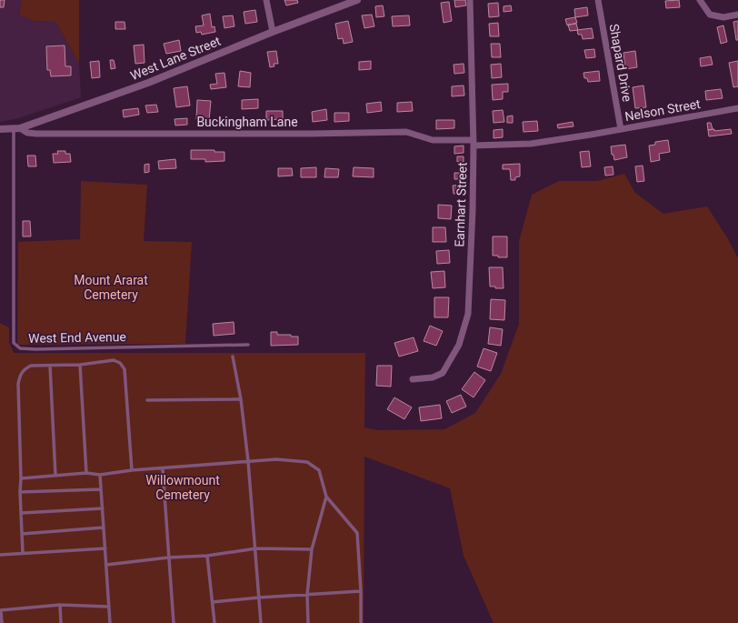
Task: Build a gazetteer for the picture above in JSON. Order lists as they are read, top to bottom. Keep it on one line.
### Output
{"streets":{"street":["West Lane Street","Shapard Drive","Nelson Street","Buckingham Lane","Earnhart Street"],"lane":["West End Avenue"]},"crossings":[["West Lane Street","Buckingham Lane"],["West Lane Street","West End Avenue"],["Shapard Drive","Nelson Street"],["Nelson Street","Buckingham Lane"],["Buckingham Lane","Earnhart Street"],["Buckingham Lane","West End Avenue"]],"parks":["Mount Ararat Cemetery","Willowmount Cemetery"]}
